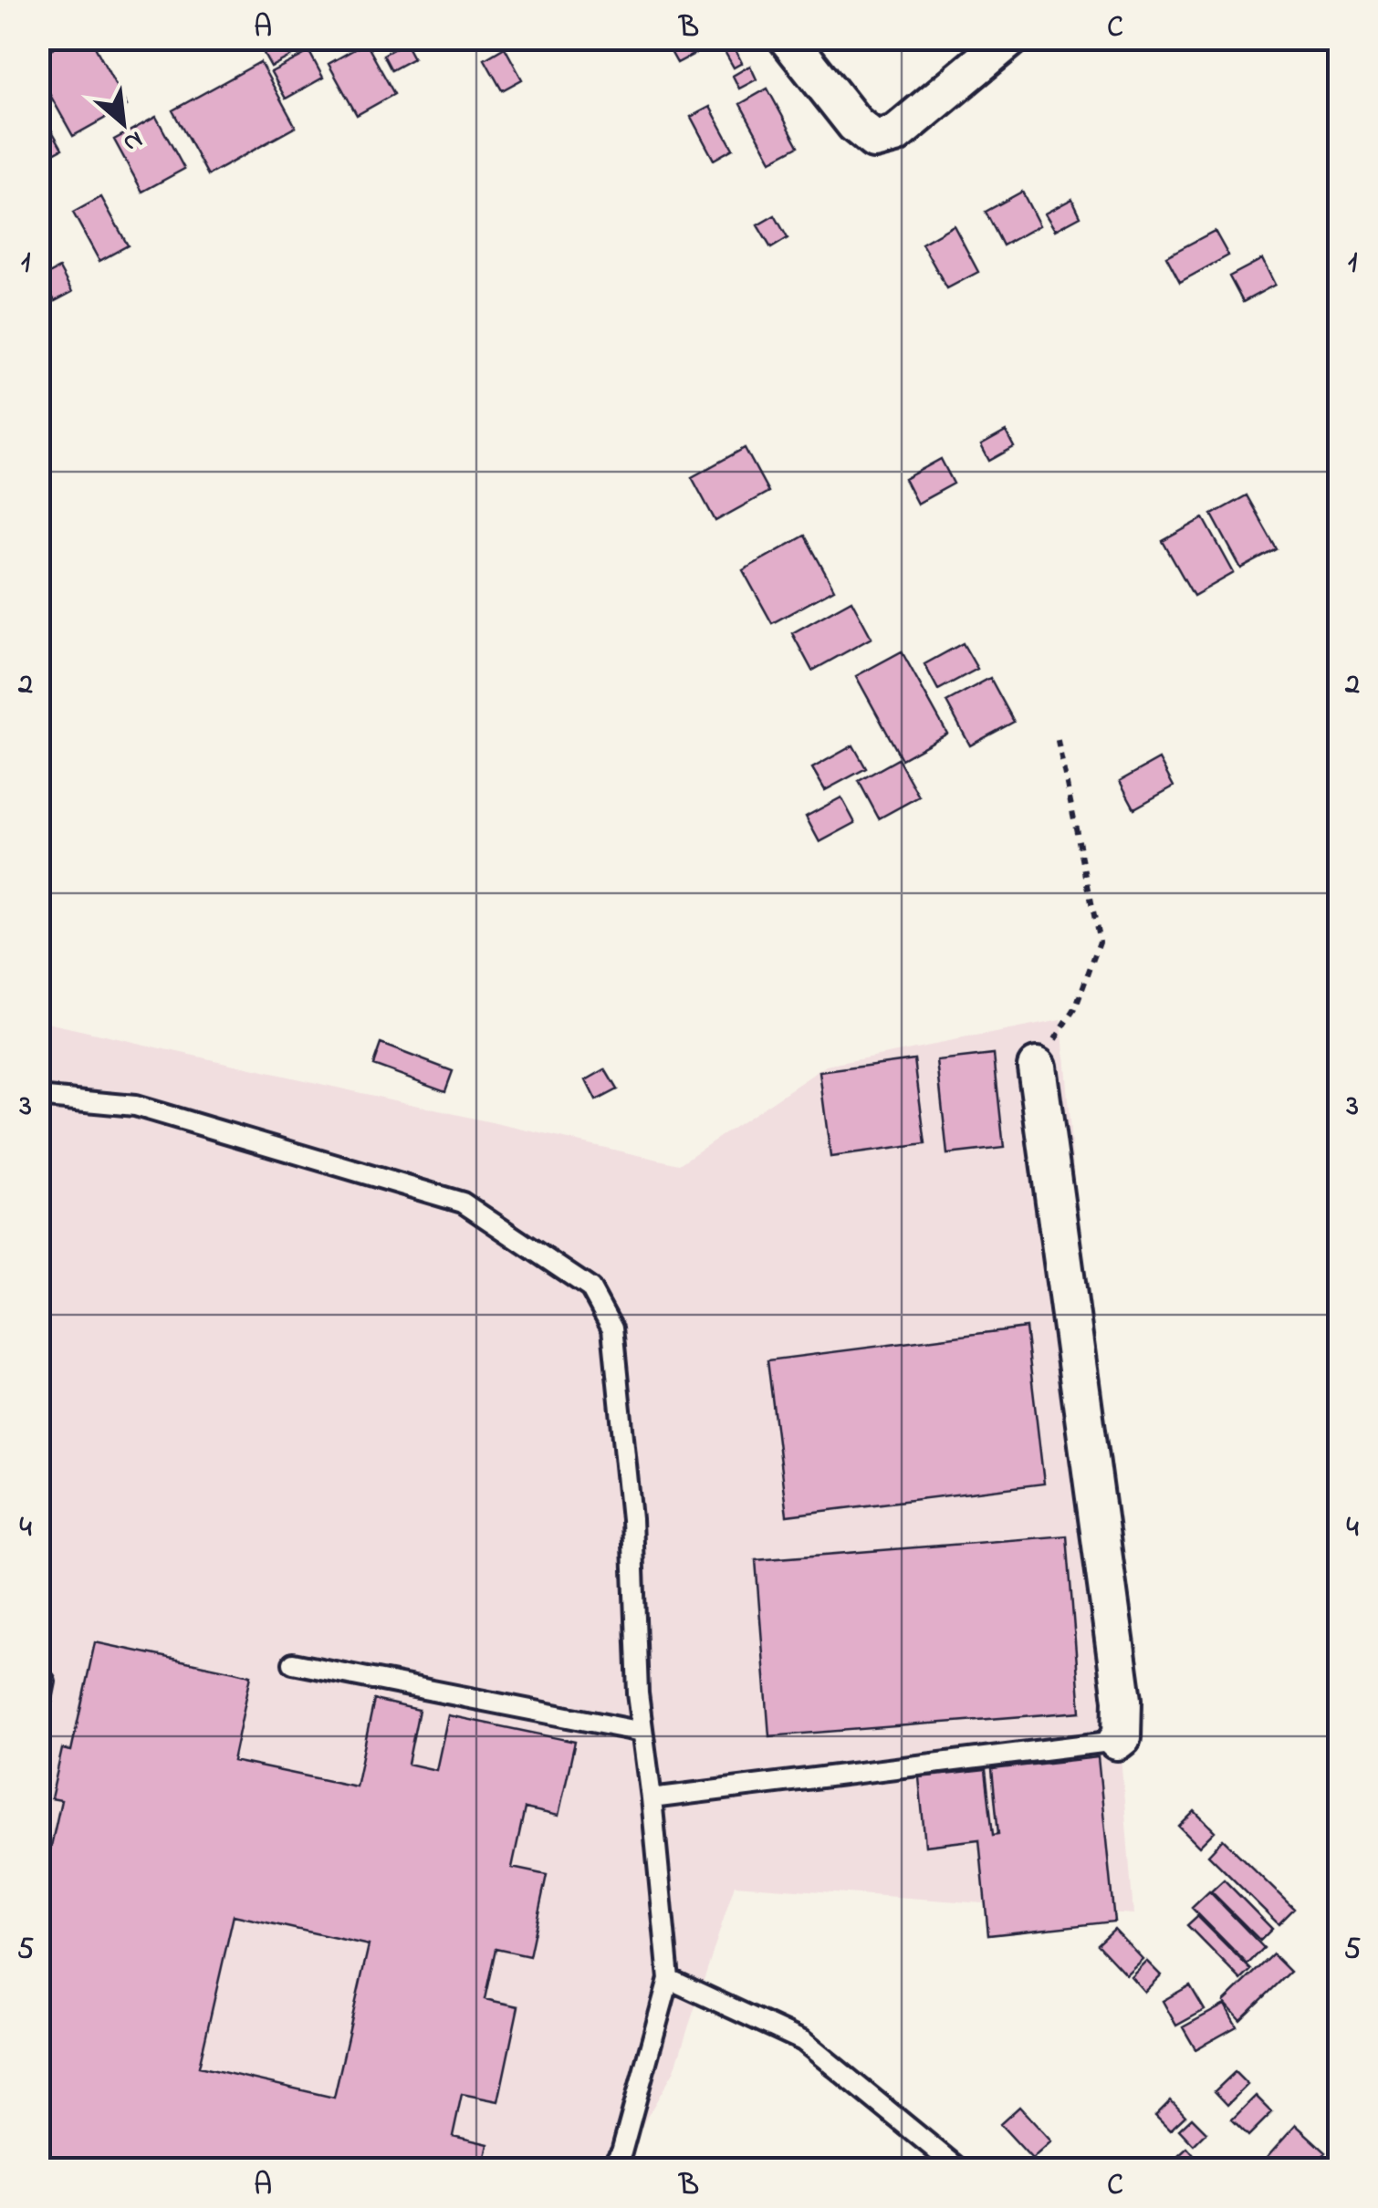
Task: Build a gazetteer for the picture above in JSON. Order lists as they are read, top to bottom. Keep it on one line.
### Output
{"north":"bottom right","grid":{"columns":["A","B","C"],"rows":["1","2","3","4","5"]}}
